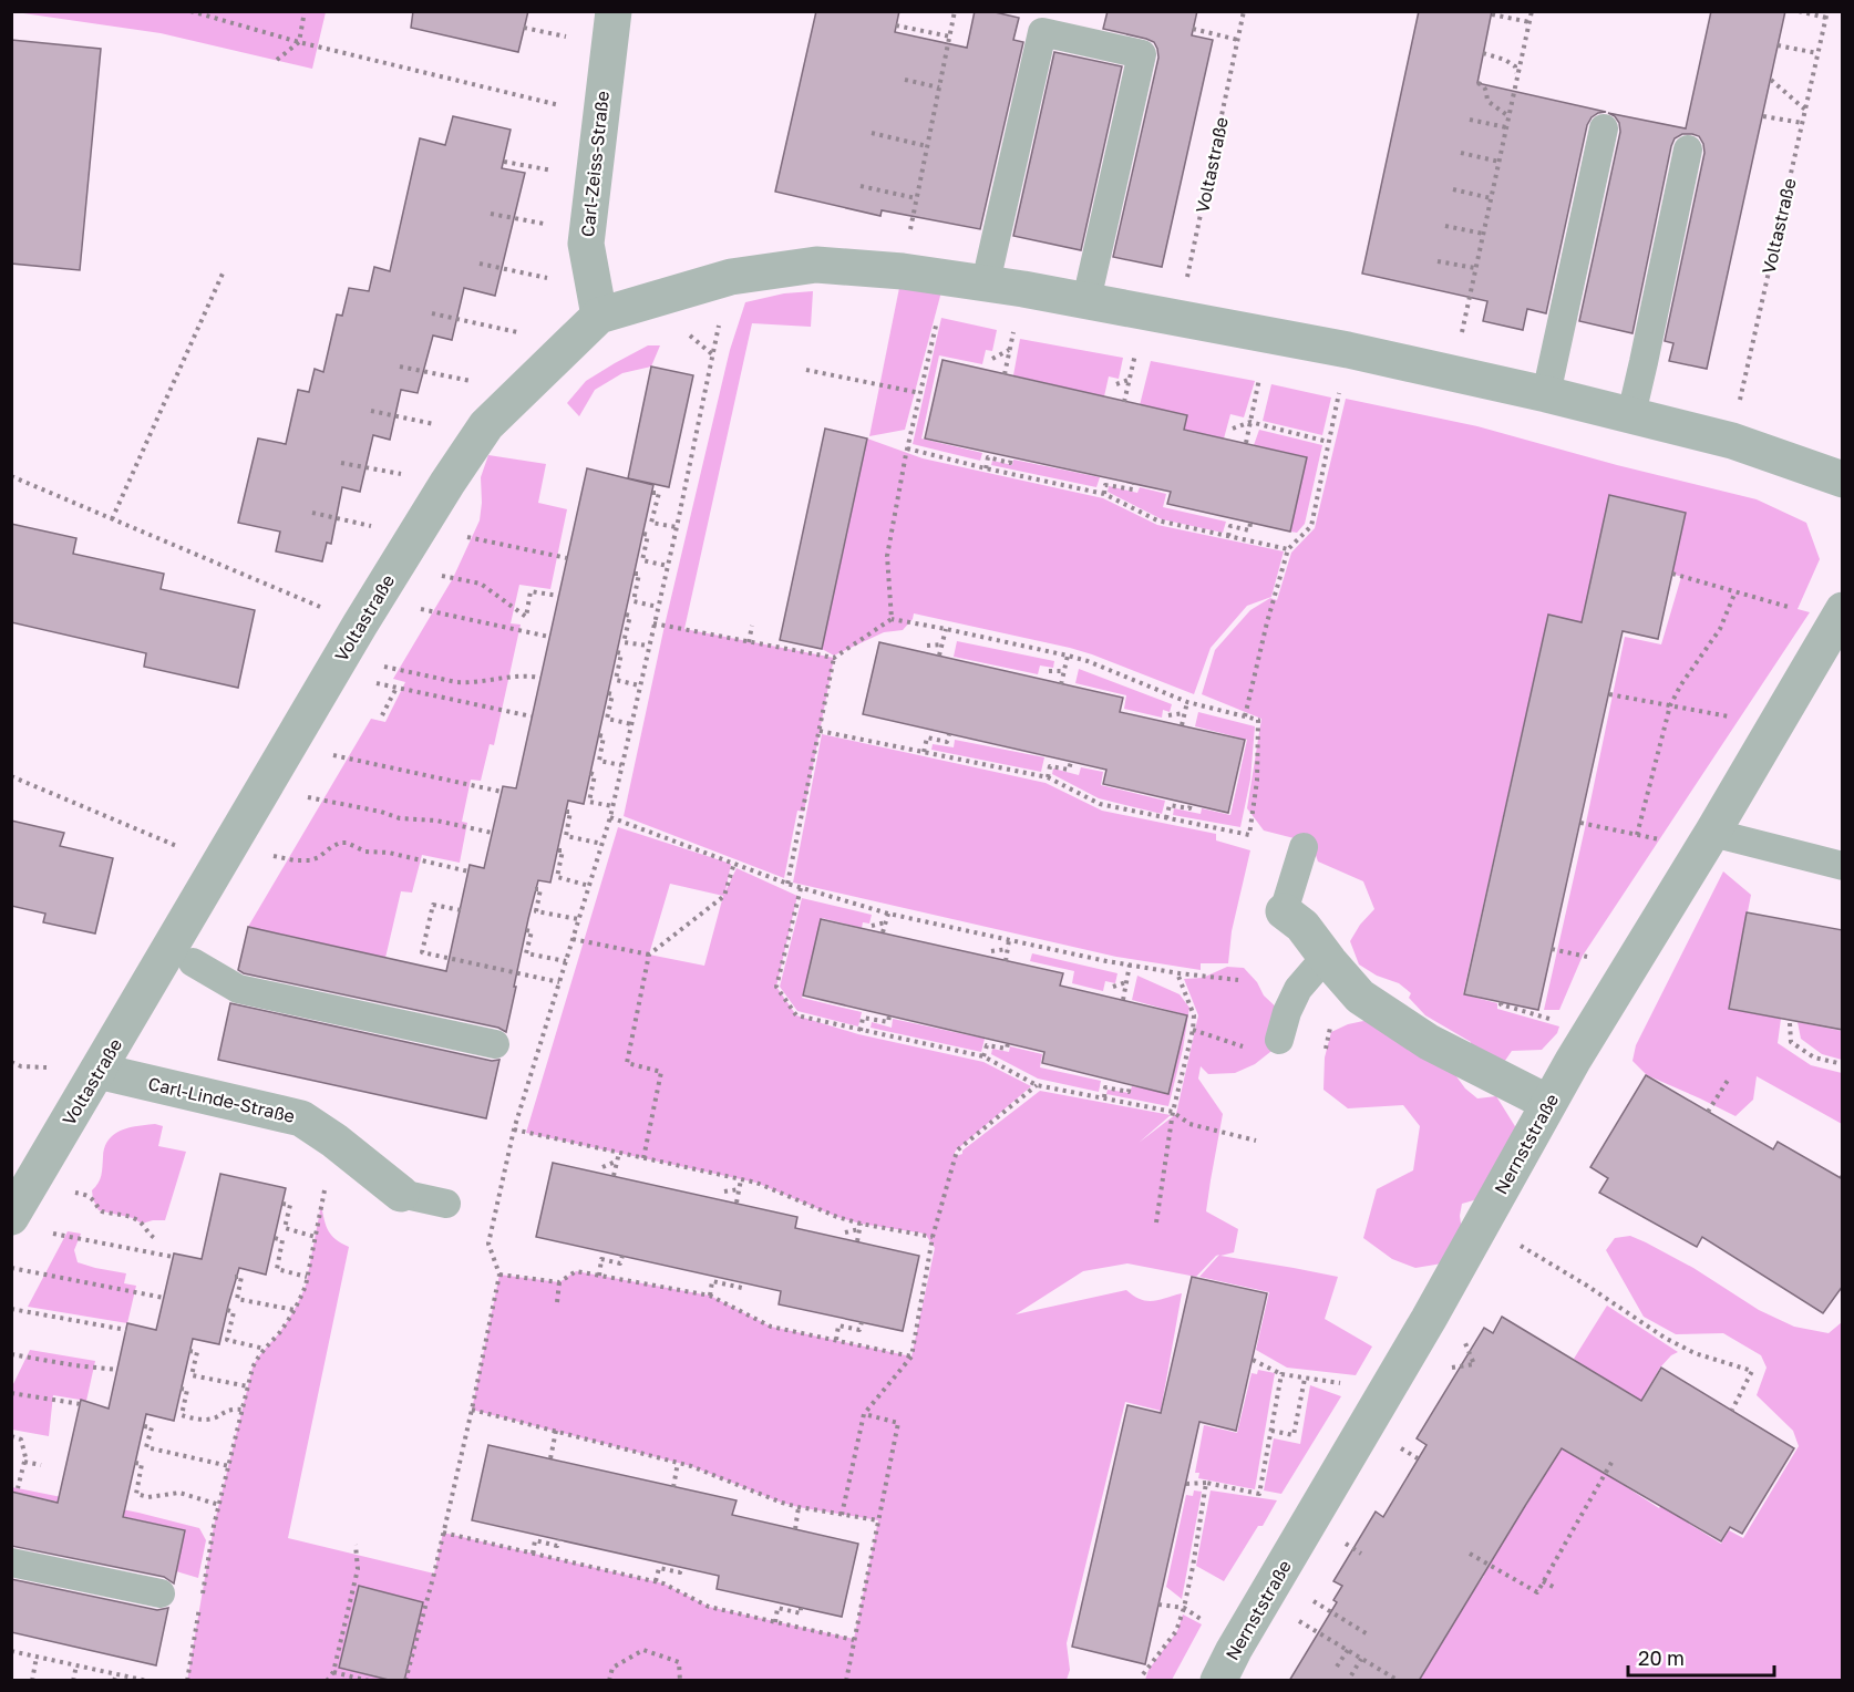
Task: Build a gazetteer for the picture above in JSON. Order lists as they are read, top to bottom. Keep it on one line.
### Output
{"streets":{"street":["Carl-Zeiss-Straße","Voltastraße","Carl-Linde-Straße","Nernststraße"]},"crossings":[["Carl-Zeiss-Straße","Voltastraße"],["Voltastraße","Carl-Linde-Straße"]],"scale_bar":"20 m"}
